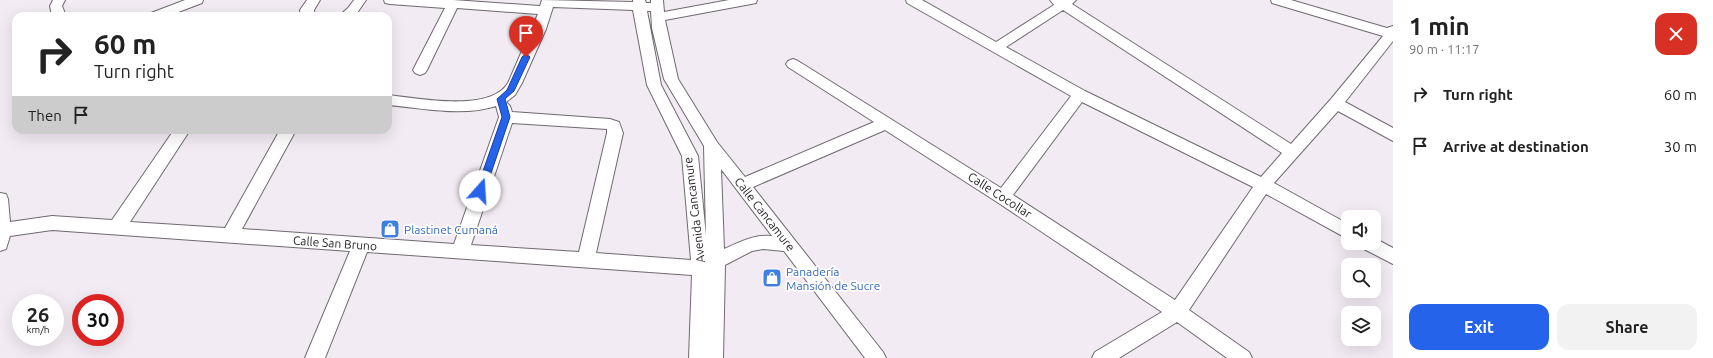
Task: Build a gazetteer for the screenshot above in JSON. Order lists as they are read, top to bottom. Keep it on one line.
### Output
{"streets":{"street":["Calle Cocollar","Avenida Cancamure","Calle Cancamure","Calle San Bruno"]},"crossings":[["Avenida Cancamure","Calle Cancamure"],["Avenida Cancamure","Calle San Bruno"]],"places":{"shop":["Plastinet Cumaná","Panadería Mansión de Sucre"]},"page":{"heading":["1 min","90 m · 11:17"],"turn":["60 m","Turn right"],"list":[{"name":"Turn right","value":"60 m"},{"name":"Arrive at destination","value":"30 m"}],"then":"Then","speed":"26 km/h","limit":"30","buttons":["Exit","Share"]}}
